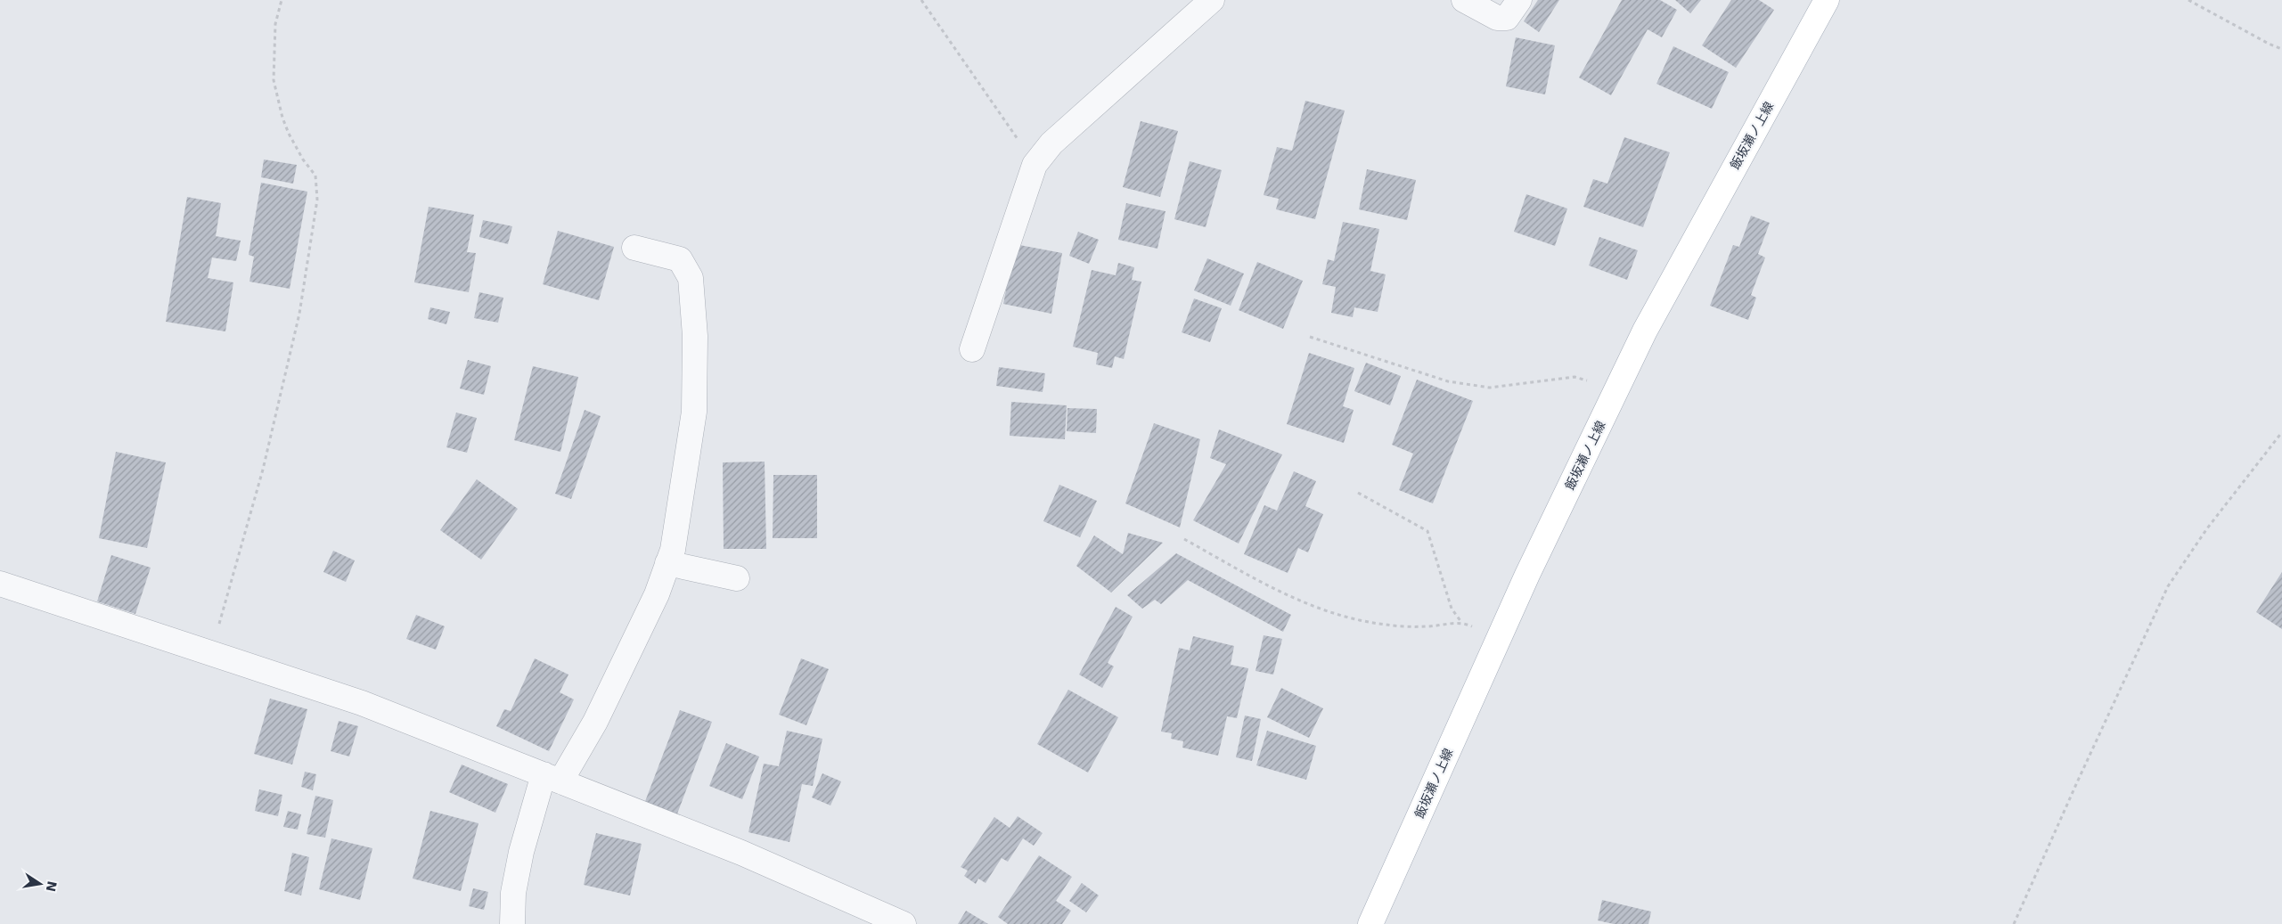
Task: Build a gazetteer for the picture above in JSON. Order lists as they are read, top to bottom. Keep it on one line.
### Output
{"streets":{"main road":["飯坂瀬ノ上線"]},"north":"right"}
